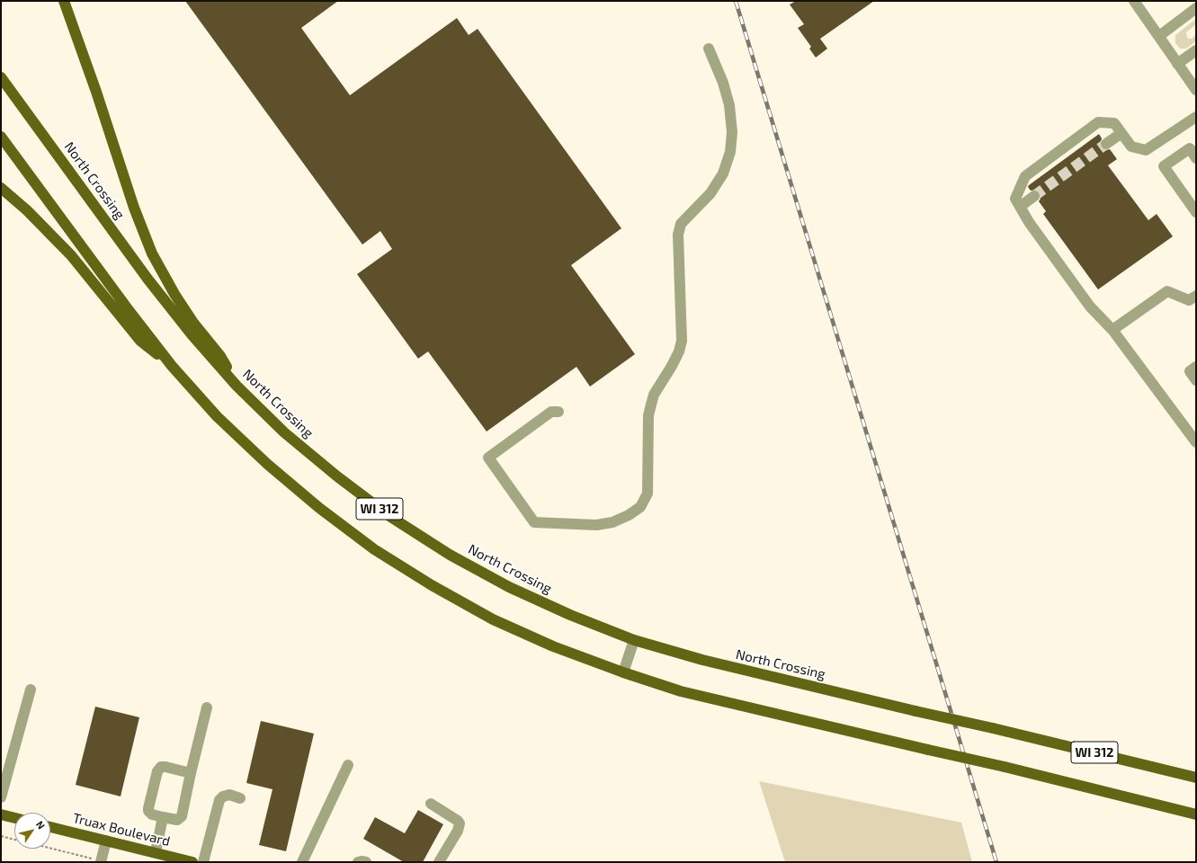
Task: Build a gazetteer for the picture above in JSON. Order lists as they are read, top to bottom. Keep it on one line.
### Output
{"streets":{"main road":["North Crossing","WI 312","Truax Boulevard"]},"north":"top right"}
